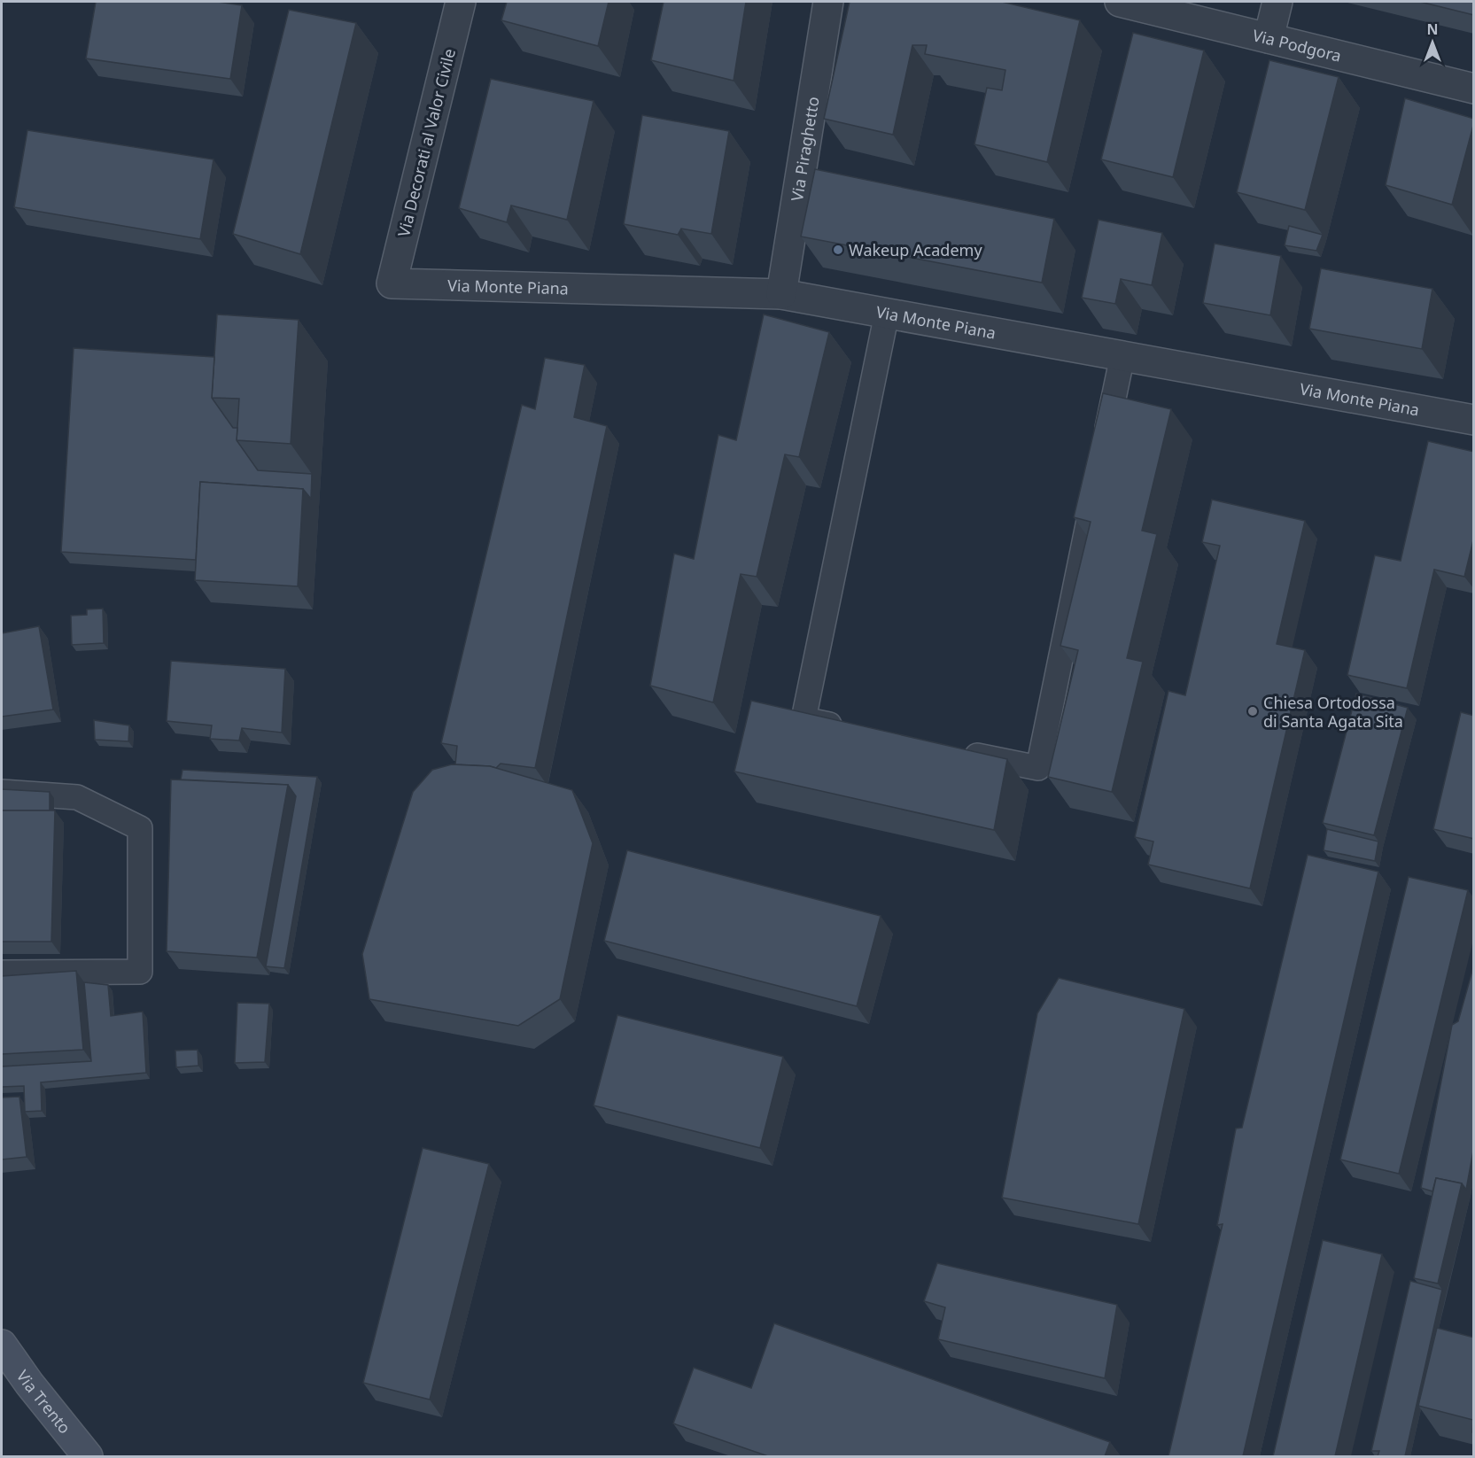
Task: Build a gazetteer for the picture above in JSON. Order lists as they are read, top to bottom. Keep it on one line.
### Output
{"streets":{"street":["Via Podgora","Via Decorati al Valor Civile","Via Piraghetto","Via Monte Piana","Via Trento"]},"crossings":[["Via Decorati al Valor Civile","Via Monte Piana"],["Via Piraghetto","Via Monte Piana"]],"places":["Wakeup Academy","Chiesa Ortodossa di Santa Agata Sita"],"north":"top"}
